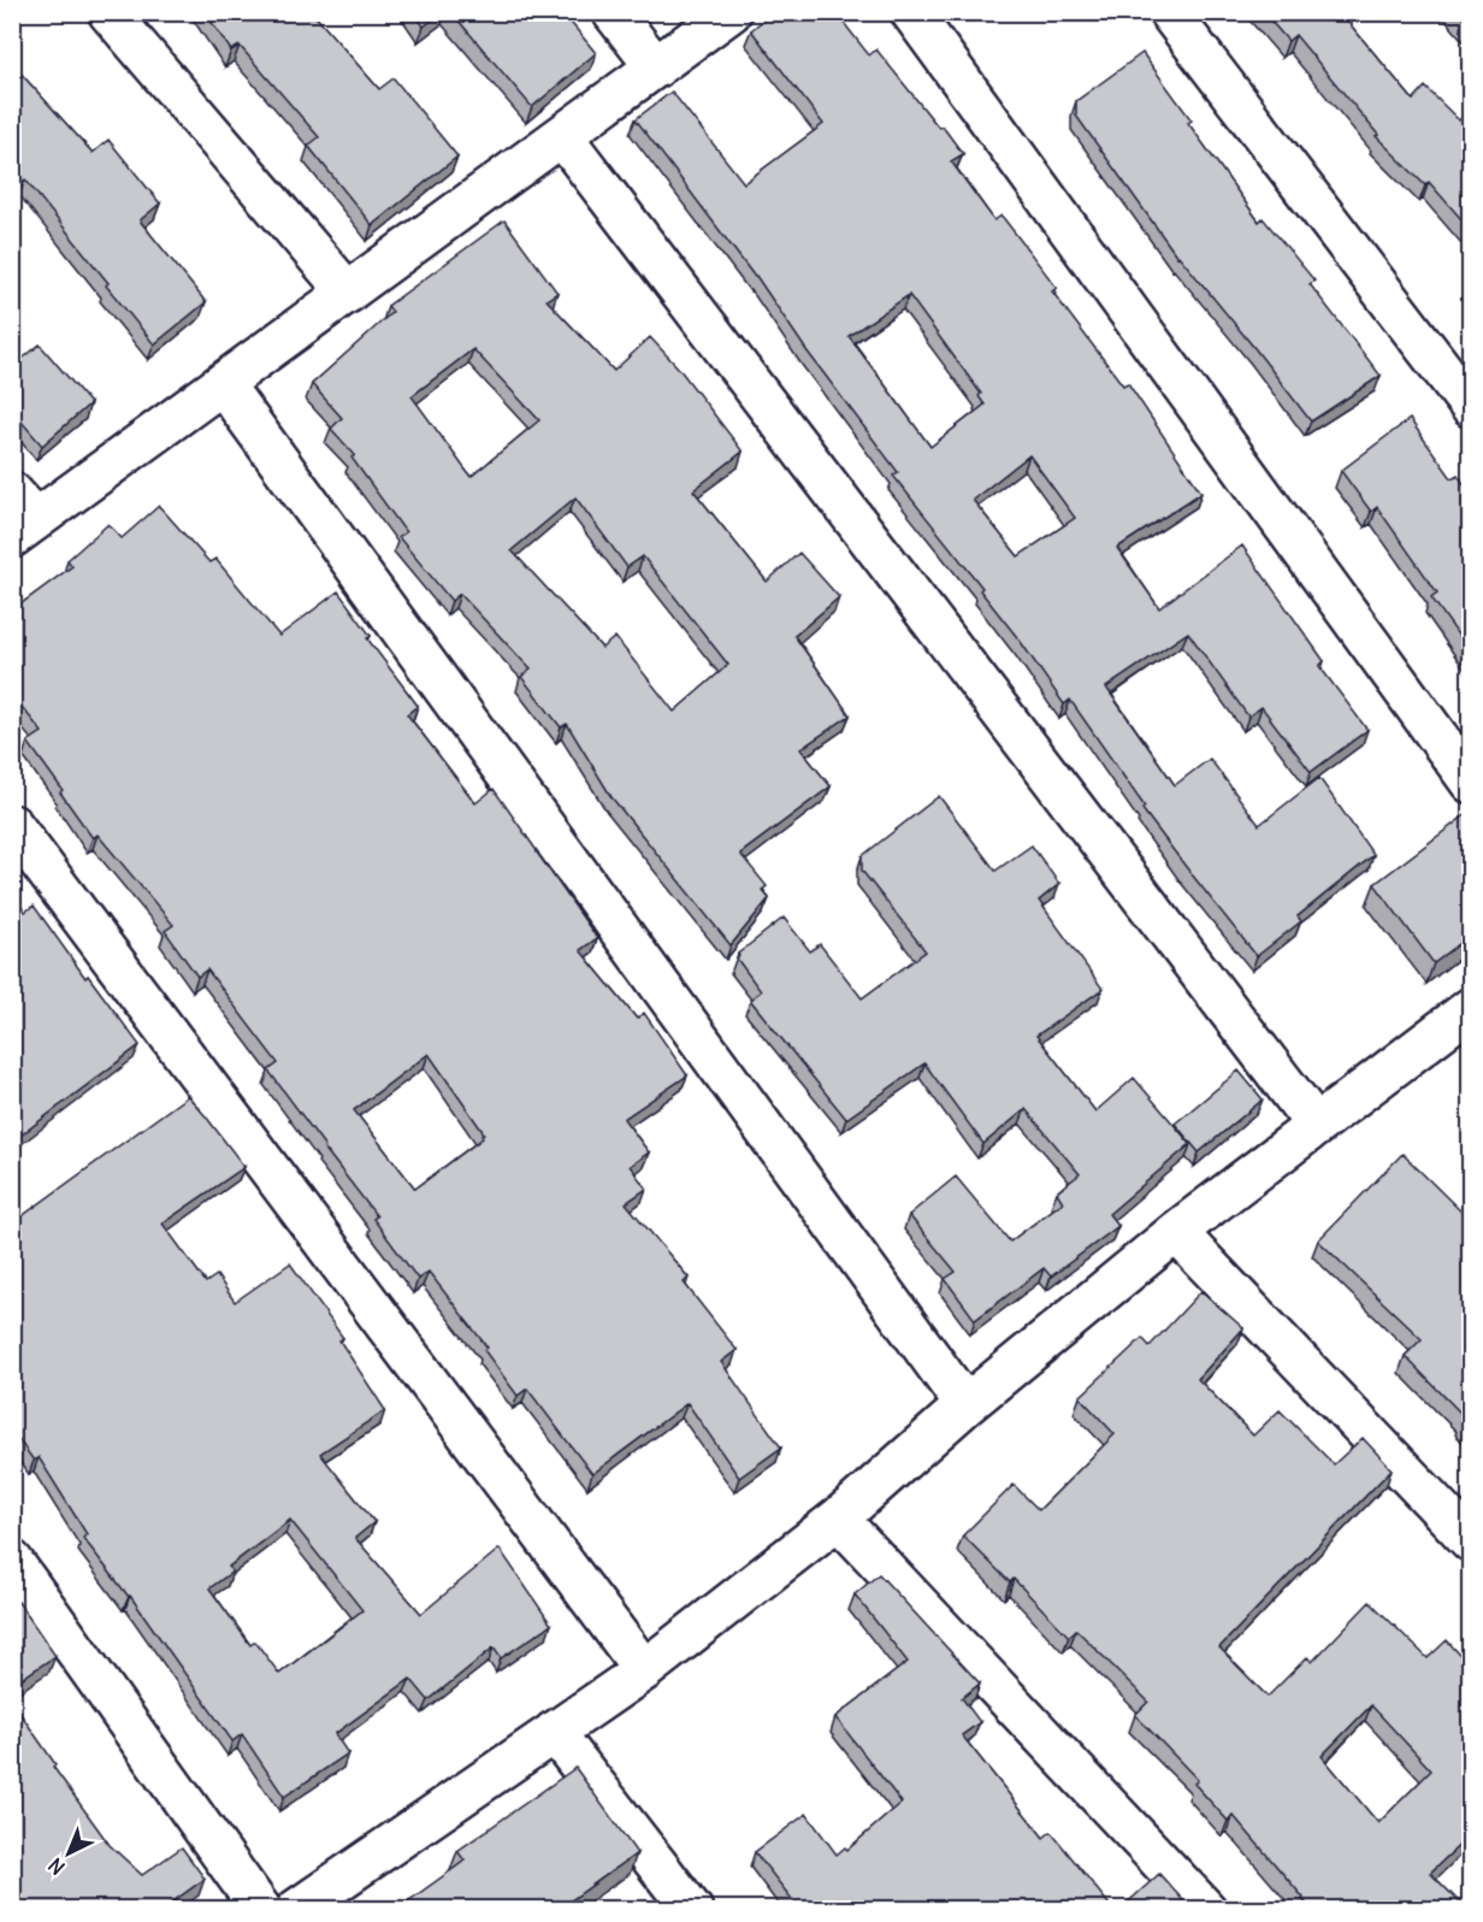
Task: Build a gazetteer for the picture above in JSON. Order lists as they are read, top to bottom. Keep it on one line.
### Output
{"north":"bottom left"}
